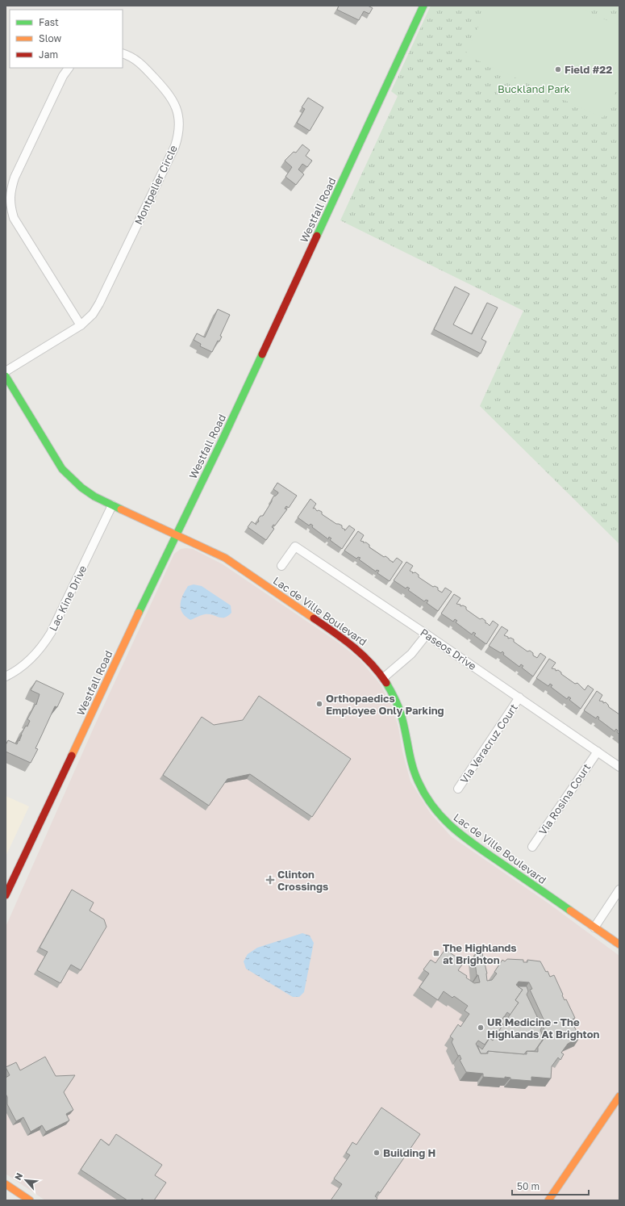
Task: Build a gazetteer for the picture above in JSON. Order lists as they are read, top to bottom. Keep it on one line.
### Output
{"streets":{"street":["Montpelier Circle","Westfall Road","Lac Kine Drive","Lac de Ville Boulevard","Paseos Drive","Via Veracruz Court","Via Rosina Court"]},"crossings":[["Westfall Road","Lac de Ville Boulevard"],["Lac Kine Drive","Lac de Ville Boulevard"],["Paseos Drive","Via Veracruz Court"],["Paseos Drive","Via Rosina Court"]],"parks":["Buckland Park"],"places":{"other":["Field #22","Orthopaedics Employee Only Parking","UR Medicine - The Highlands At Brighton","Building H"],"health":["Clinton Crossings"],"transit":["The Highlands at Brighton"]},"legend":["Fast","Slow","Jam"],"scale_bar":"50 m","north":"top left"}
